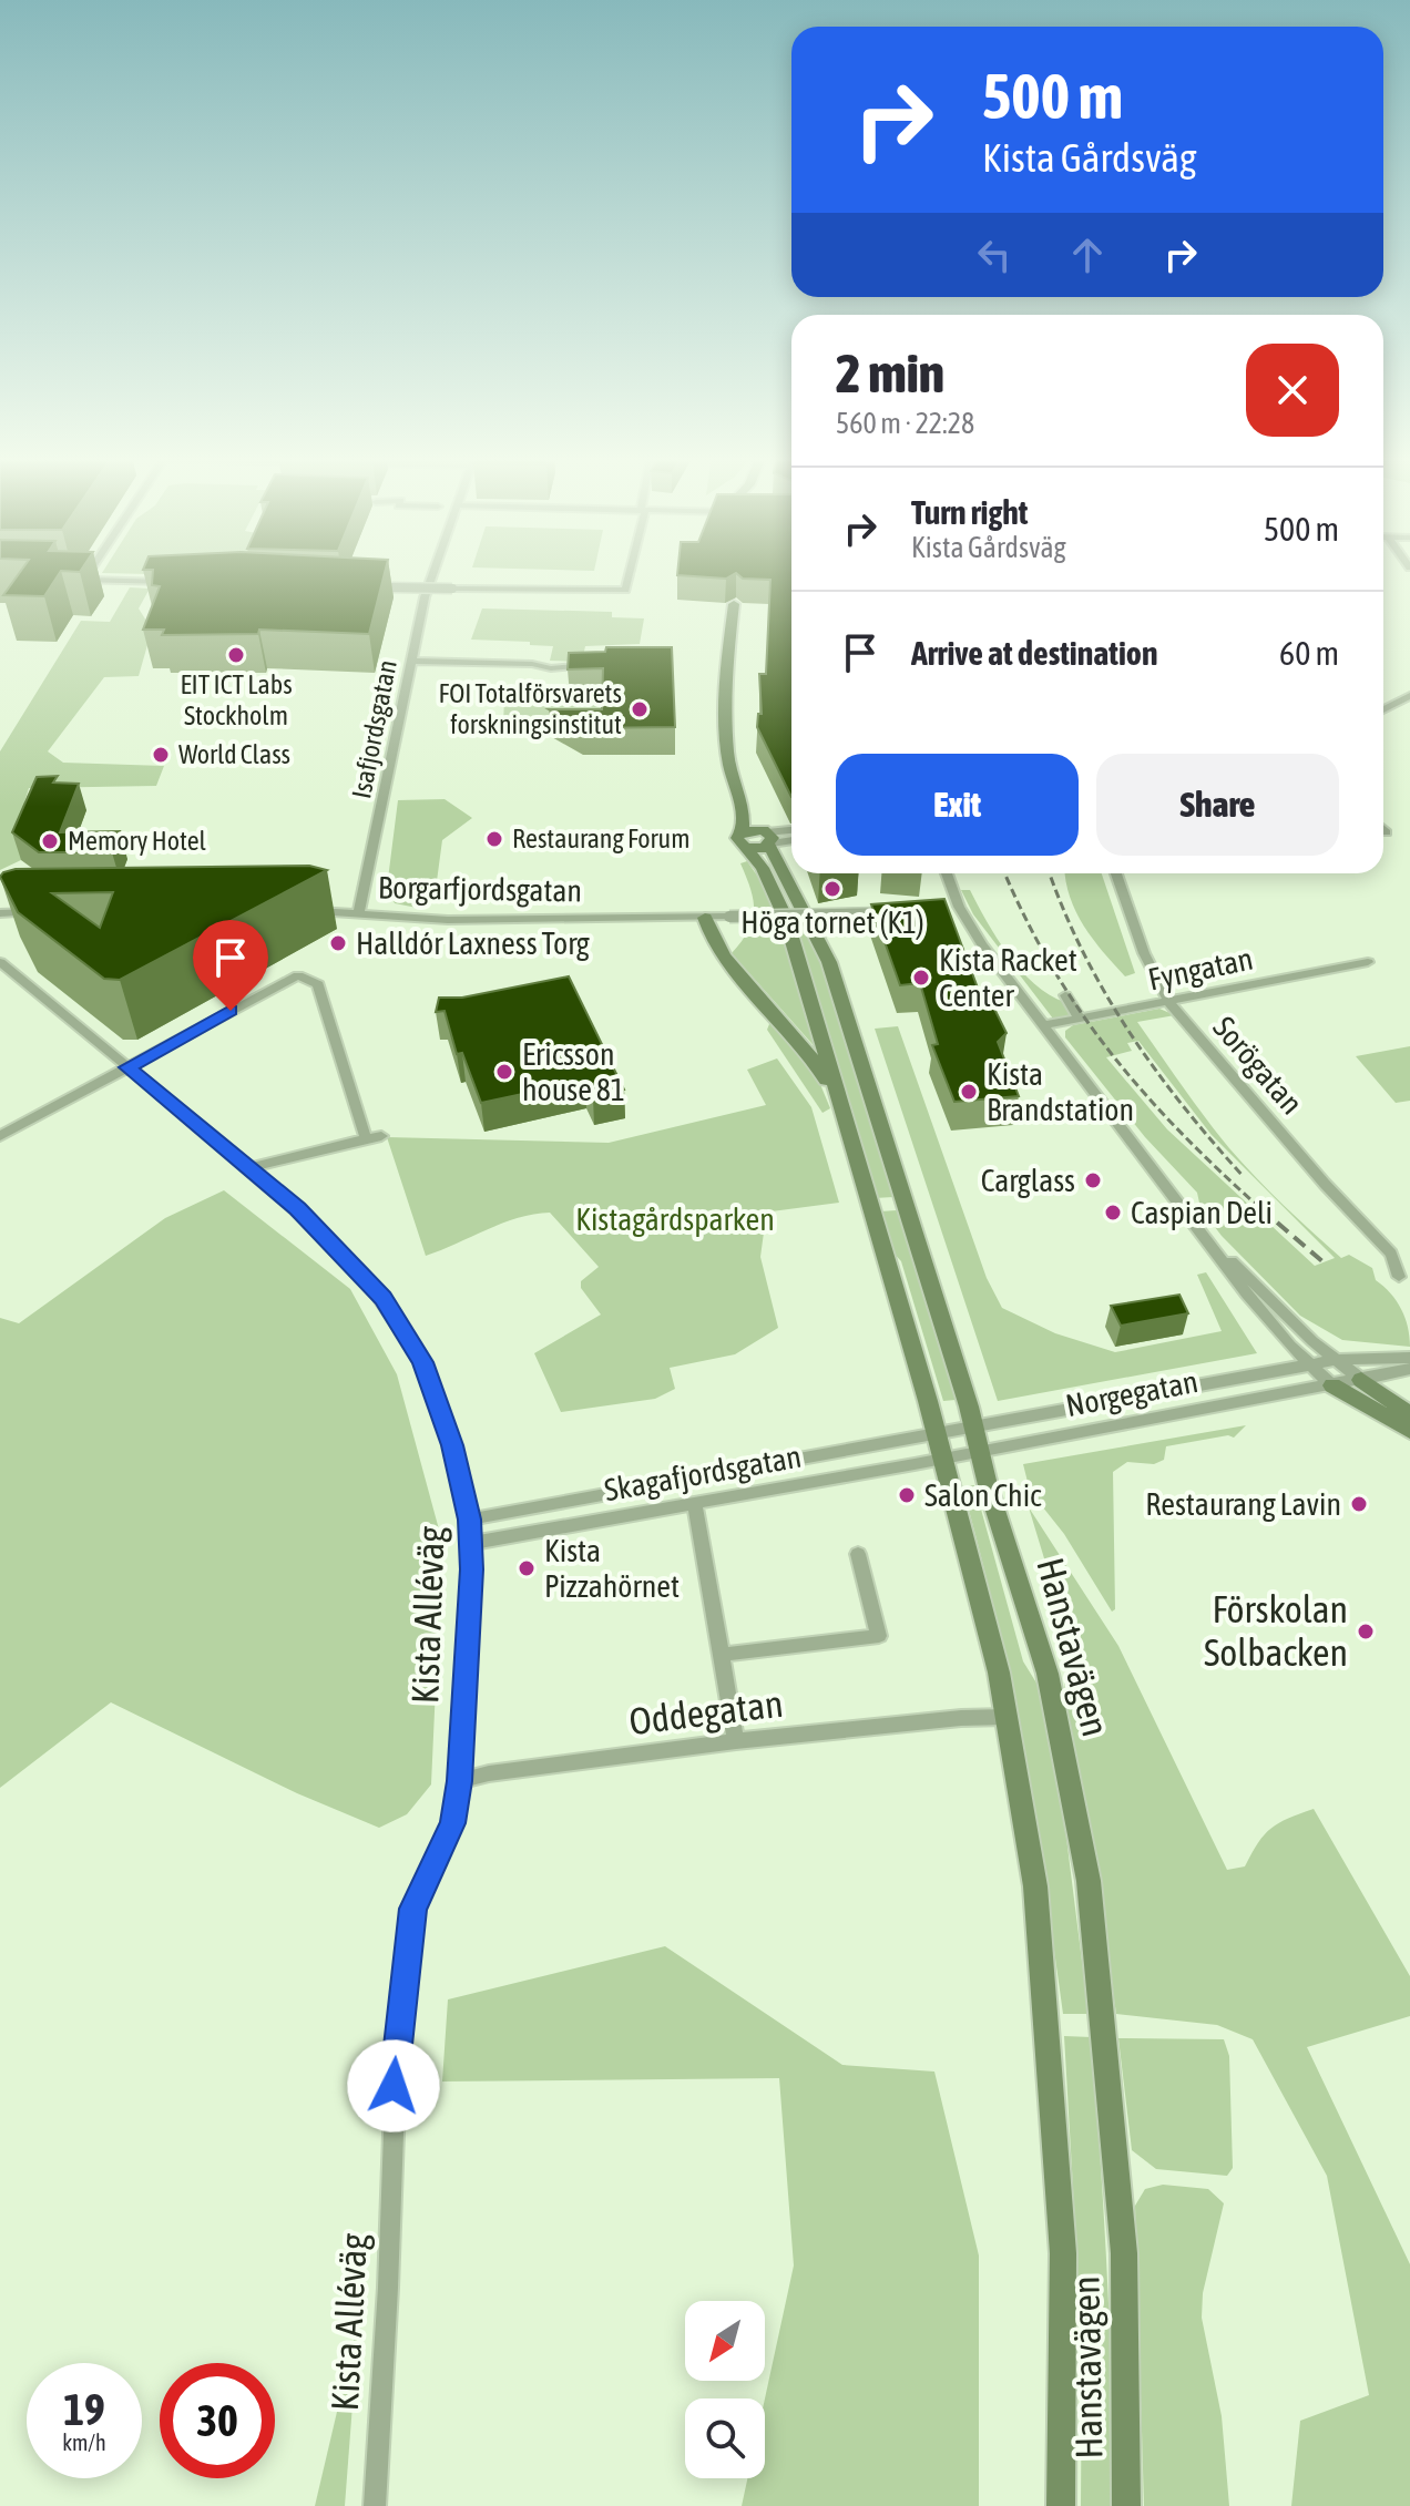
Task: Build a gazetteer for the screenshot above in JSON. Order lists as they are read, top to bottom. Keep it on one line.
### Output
{"streets":{"main road":["Hanstavägen"],"street":["Isafjordsgatan","Borgarfjordsgatan","Fyngatan","Sorögatan","Norgegatan","Skagafjordsgatan","Kista Alléväg","Oddegatan"]},"crossings":[["Isafjordsgatan","Borgarfjordsgatan"],["Fyngatan","Sorögatan"],["Norgegatan","Skagafjordsgatan"],["Norgegatan","Hanstavägen"],["Skagafjordsgatan","Kista Alléväg"],["Skagafjordsgatan","Hanstavägen"],["Kista Alléväg","Oddegatan"],["Hanstavägen","Oddegatan"]],"parks":["Kistagårdsparken"],"places":["EIT ICT Labs Stockholm","FOI Totalförsvarets forskningsinstitut","World Class","Restaurang Forum","Memory Hotel","Höga tornet (K1)","Halldór Laxness Torg","Kista Racket Center","Ericsson house 81","Kista Brandstation","Carglass","Caspian Deli","Salon Chic","Restaurang Lavin","Kista Pizzahörnet","Förskolan Solbacken"],"north":"bottom left","page":{"turn":["500 m","Kista Gårdsväg"],"heading":["2 min","560 m · 22:28"],"list":[{"name":"Turn right","note":"Kista Gårdsväg","value":"500 m"},{"name":"Arrive at destination","value":"60 m"}],"buttons":["Exit","Share"],"speed":"19 km/h","limit":"30"}}
